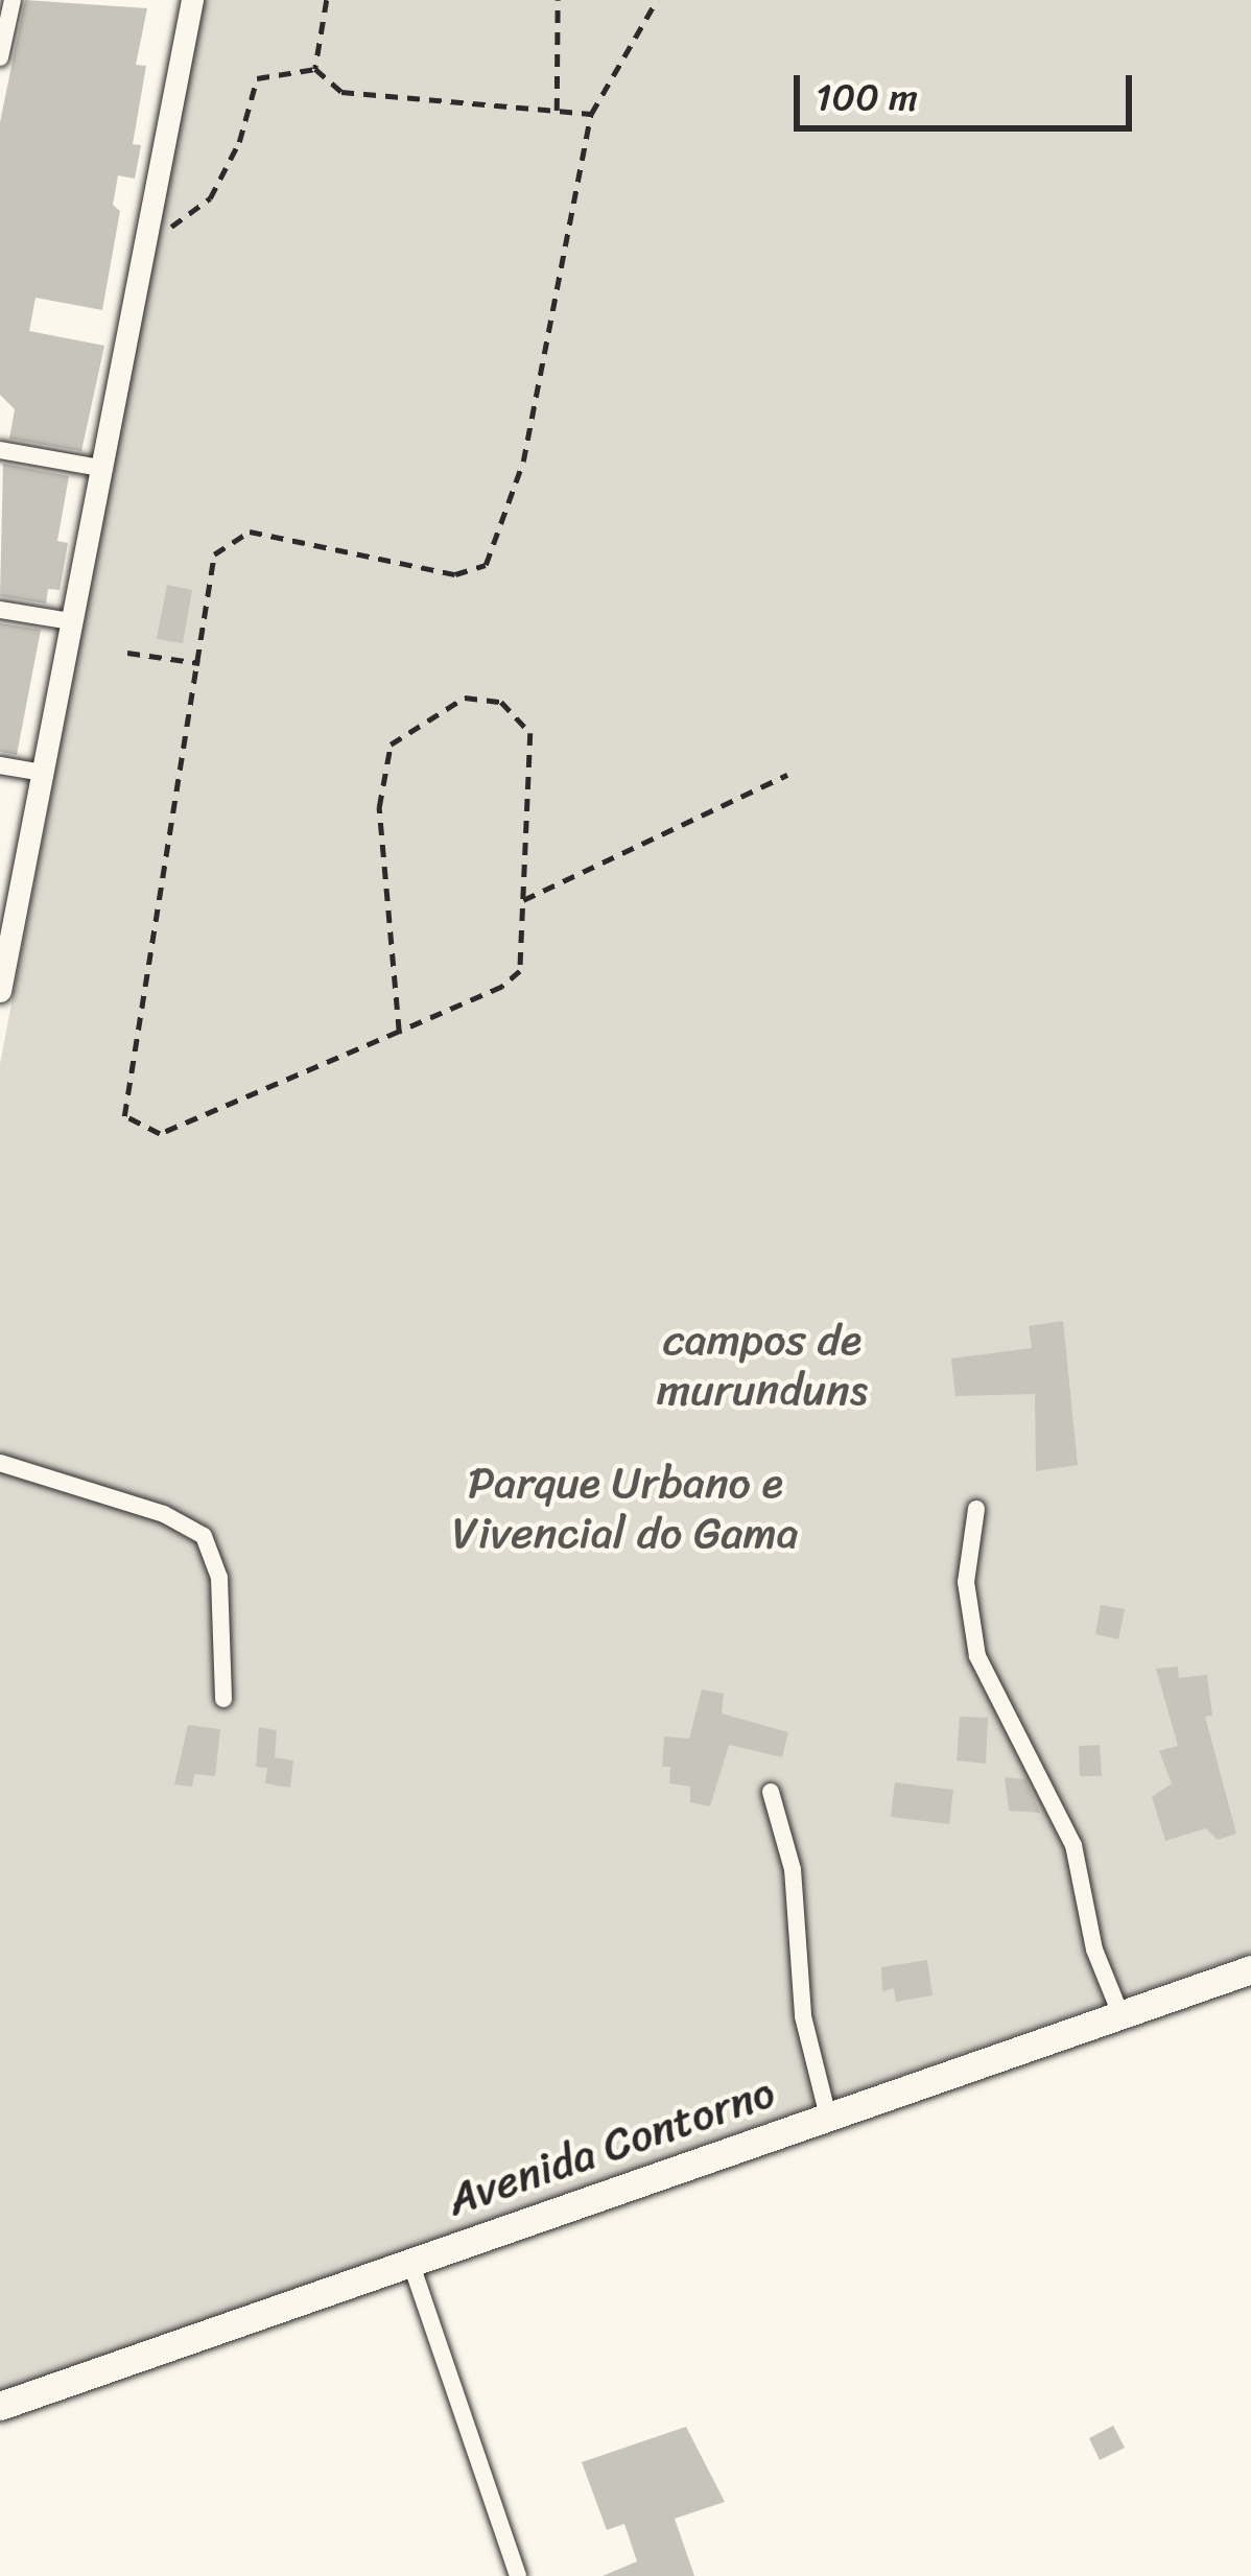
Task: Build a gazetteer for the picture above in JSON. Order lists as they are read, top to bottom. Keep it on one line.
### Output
{"streets":{"main road":["Avenida Contorno"]},"parks":["campos de murunduns","Parque Urbano e Vivencial do Gama"],"scale_bar":"100 m"}
